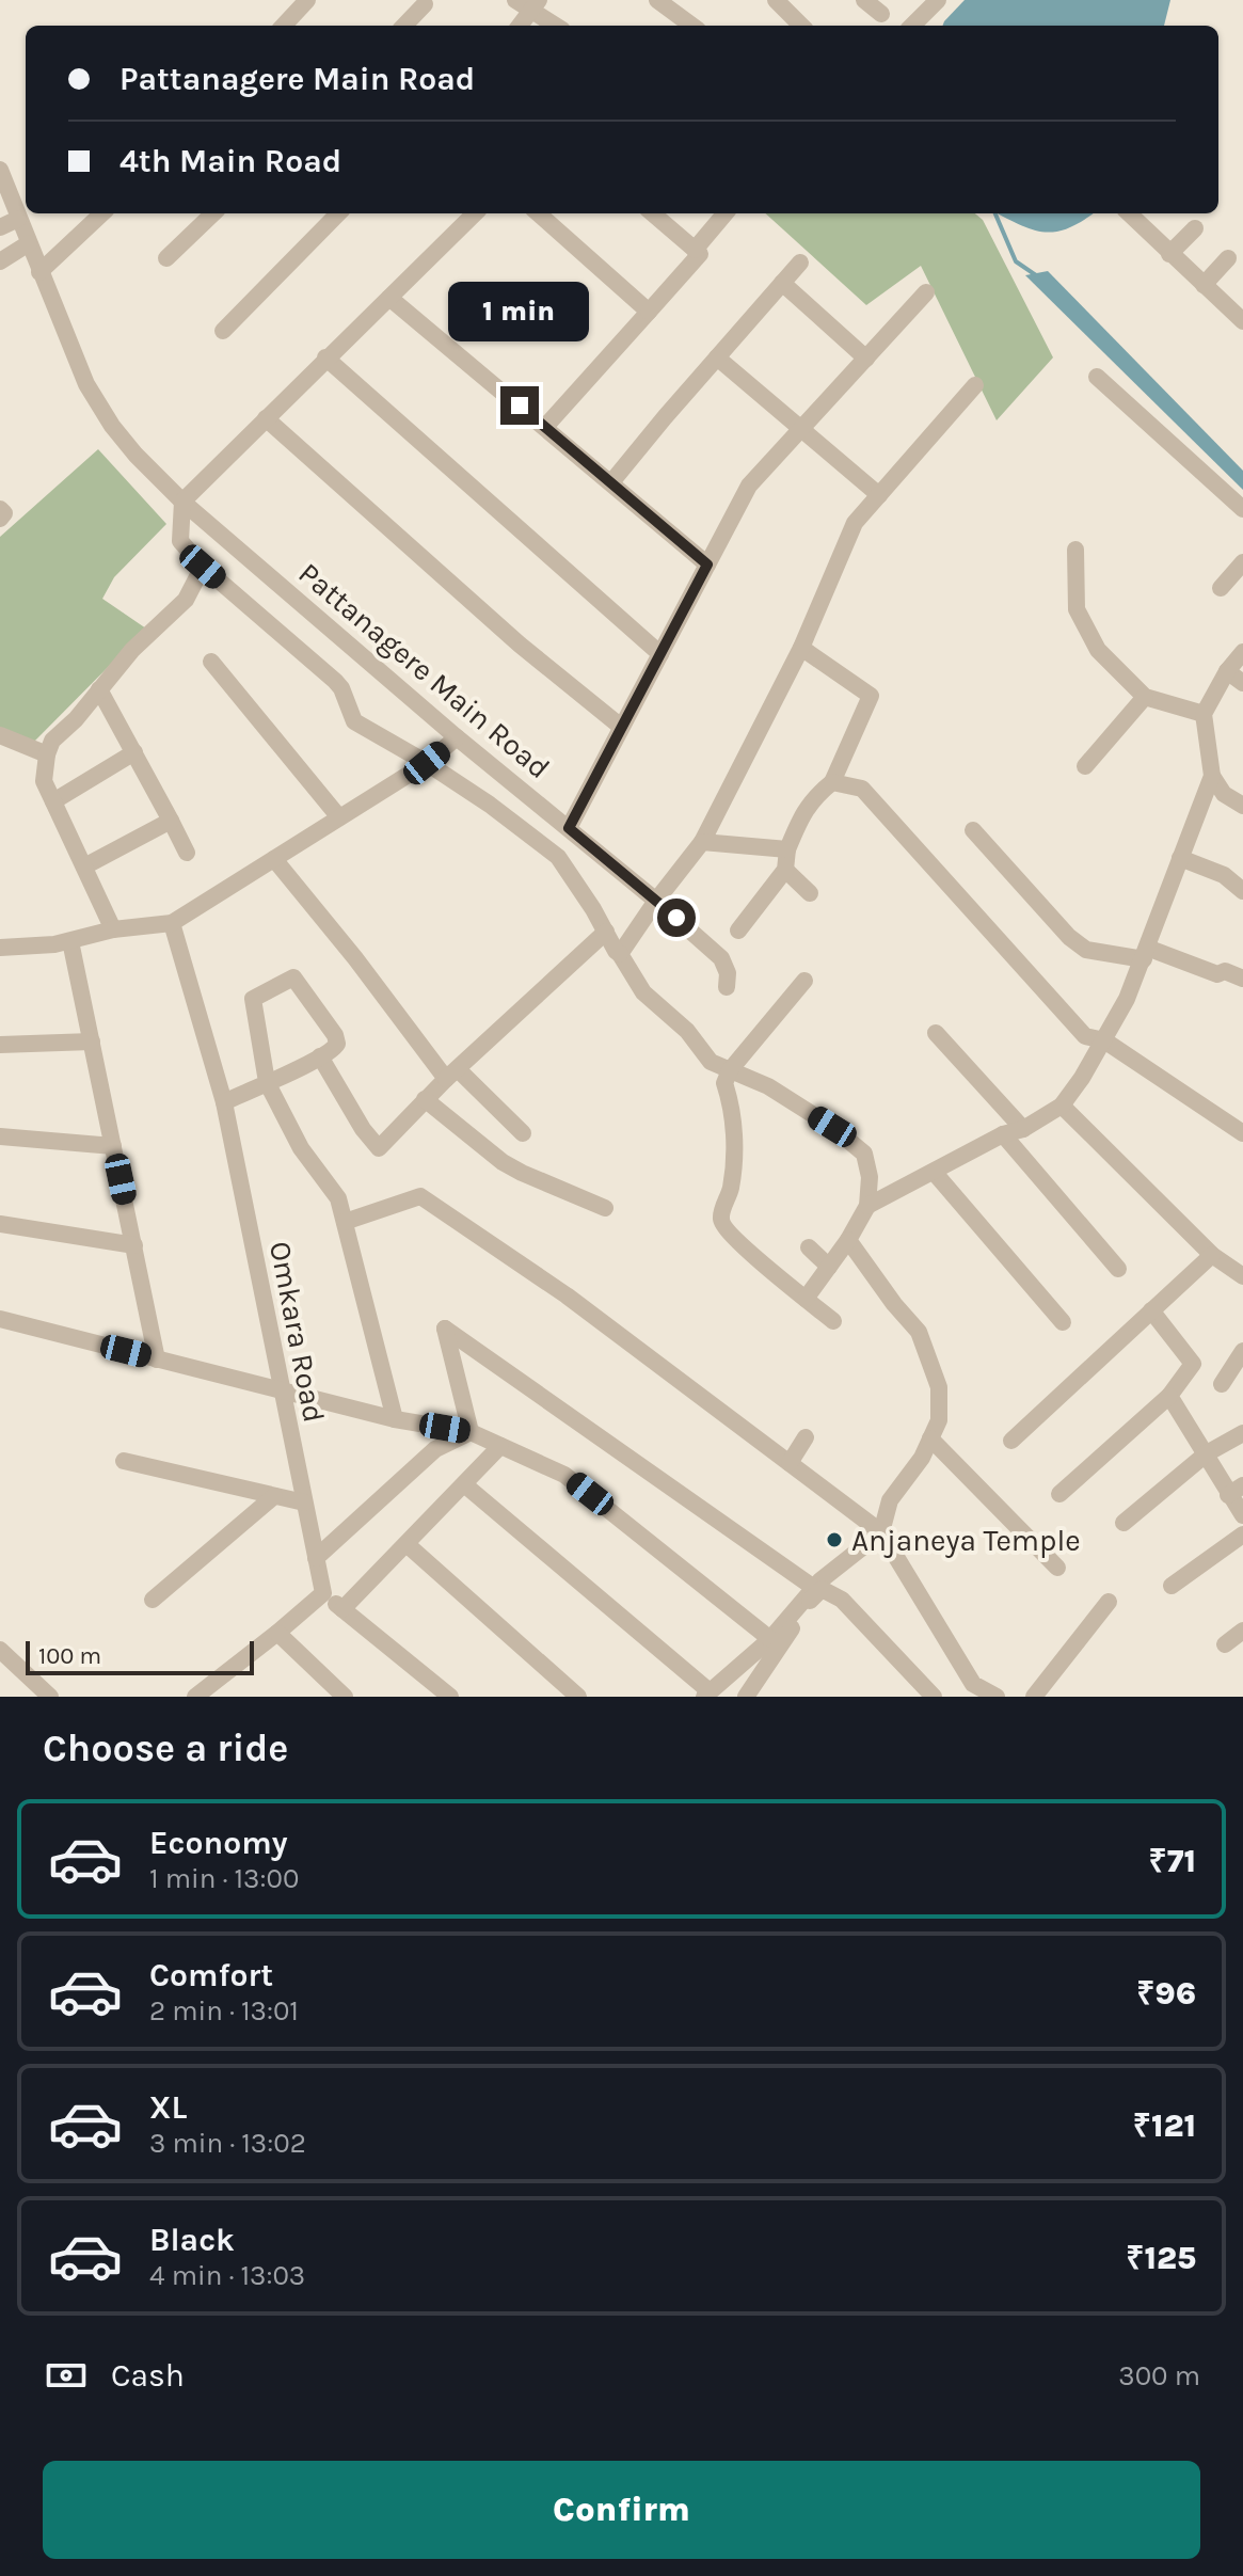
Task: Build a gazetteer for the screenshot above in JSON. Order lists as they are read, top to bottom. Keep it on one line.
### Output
{"streets":{"street":["Pattanagere Main Road","Omkara Road"]},"places":["Anjaneya Temple"],"scale_bar":"100 m","page":{"banner":["Pattanagere Main Road","4th Main Road"],"bubble":"1 min","scale":"100 m","heading":"Choose a ride","list":[{"name":"Economy","note":"1 min · 13:00","value":"₹71"},{"name":"Comfort","note":"2 min · 13:01","value":"₹96"},{"name":"XL","note":"3 min · 13:02","value":"₹121"},{"name":"Black","note":"4 min · 13:03","value":"₹125"}],"pay":["Cash","300 m"],"buttons":"Confirm"}}
